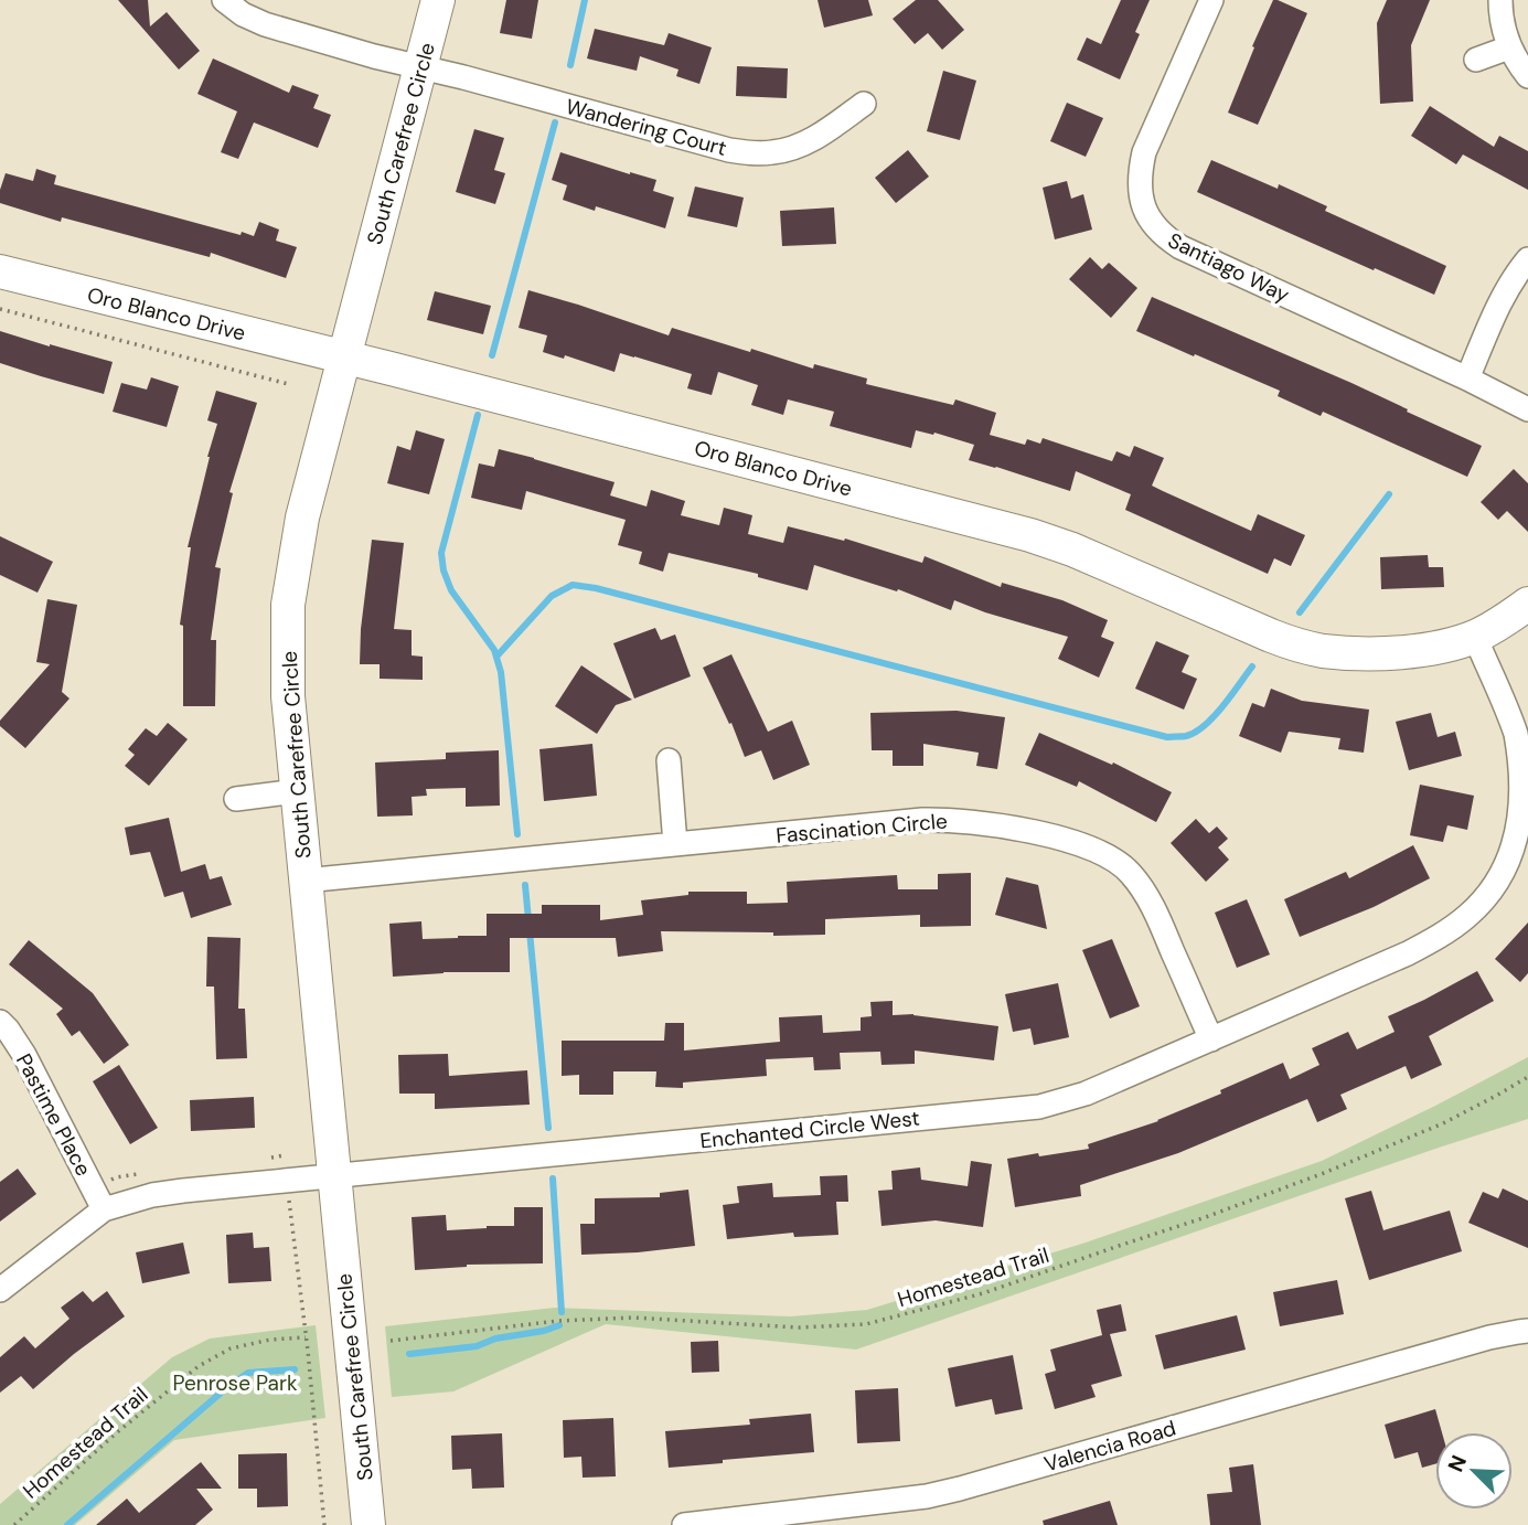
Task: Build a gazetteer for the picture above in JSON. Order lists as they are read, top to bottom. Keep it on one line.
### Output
{"streets":{"street":["Wandering Court","South Carefree Circle","Santiago Way","Oro Blanco Drive","Fascination Circle","Pastime Place","Enchanted Circle West","Valencia Road"],"path":["Homestead Trail"]},"crossings":[["Wandering Court","South Carefree Circle"],["South Carefree Circle","Oro Blanco Drive"],["South Carefree Circle","Fascination Circle"],["South Carefree Circle","Enchanted Circle West"],["Oro Blanco Drive","Enchanted Circle West"],["Fascination Circle","Enchanted Circle West"],["Pastime Place","Enchanted Circle West"]],"parks":["Penrose Park"],"north":"top left"}
